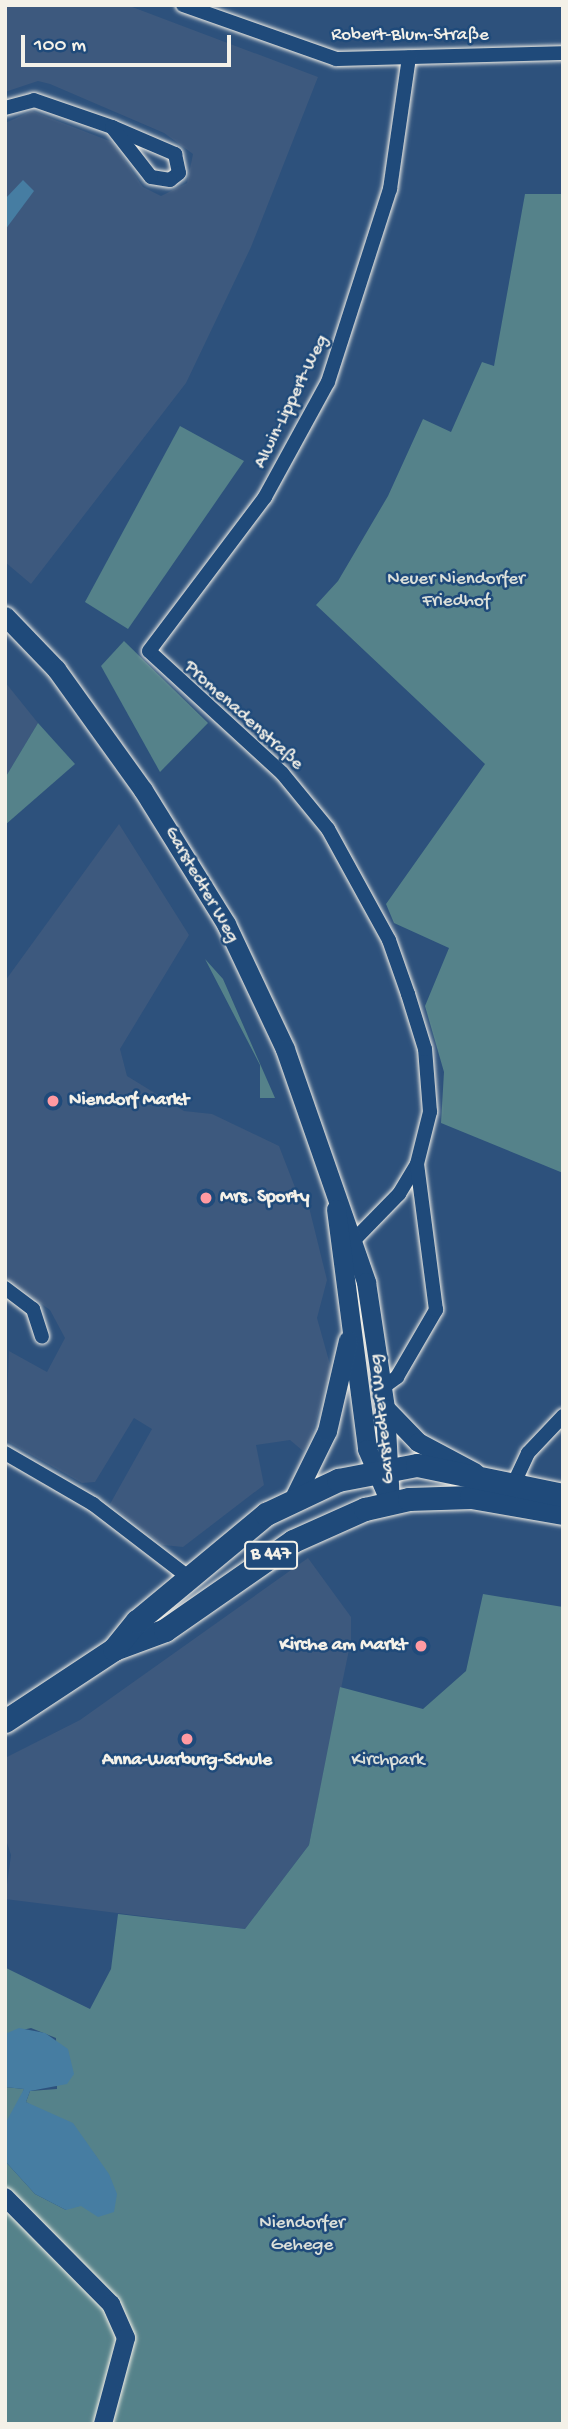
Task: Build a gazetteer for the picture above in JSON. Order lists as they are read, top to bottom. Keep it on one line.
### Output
{"streets":{"main road":["Garstedter Weg","B 447"],"street":["Robert-Blum-Straße","Alwin-Lippert-Weg","Promenadenstraße"]},"crossings":[["Robert-Blum-Straße","Alwin-Lippert-Weg"],["Alwin-Lippert-Weg","Promenadenstraße"],["Promenadenstraße","Garstedter Weg"],["Garstedter Weg","B 447"]],"parks":["Neuer Niendorfer Friedhof","Kirchpark","Niendorfer Gehege"],"places":["Niendorf Markt","Mrs. Sporty","Kirche am Markt","Anna-Warburg-Schule"],"scale_bar":"100 m"}
